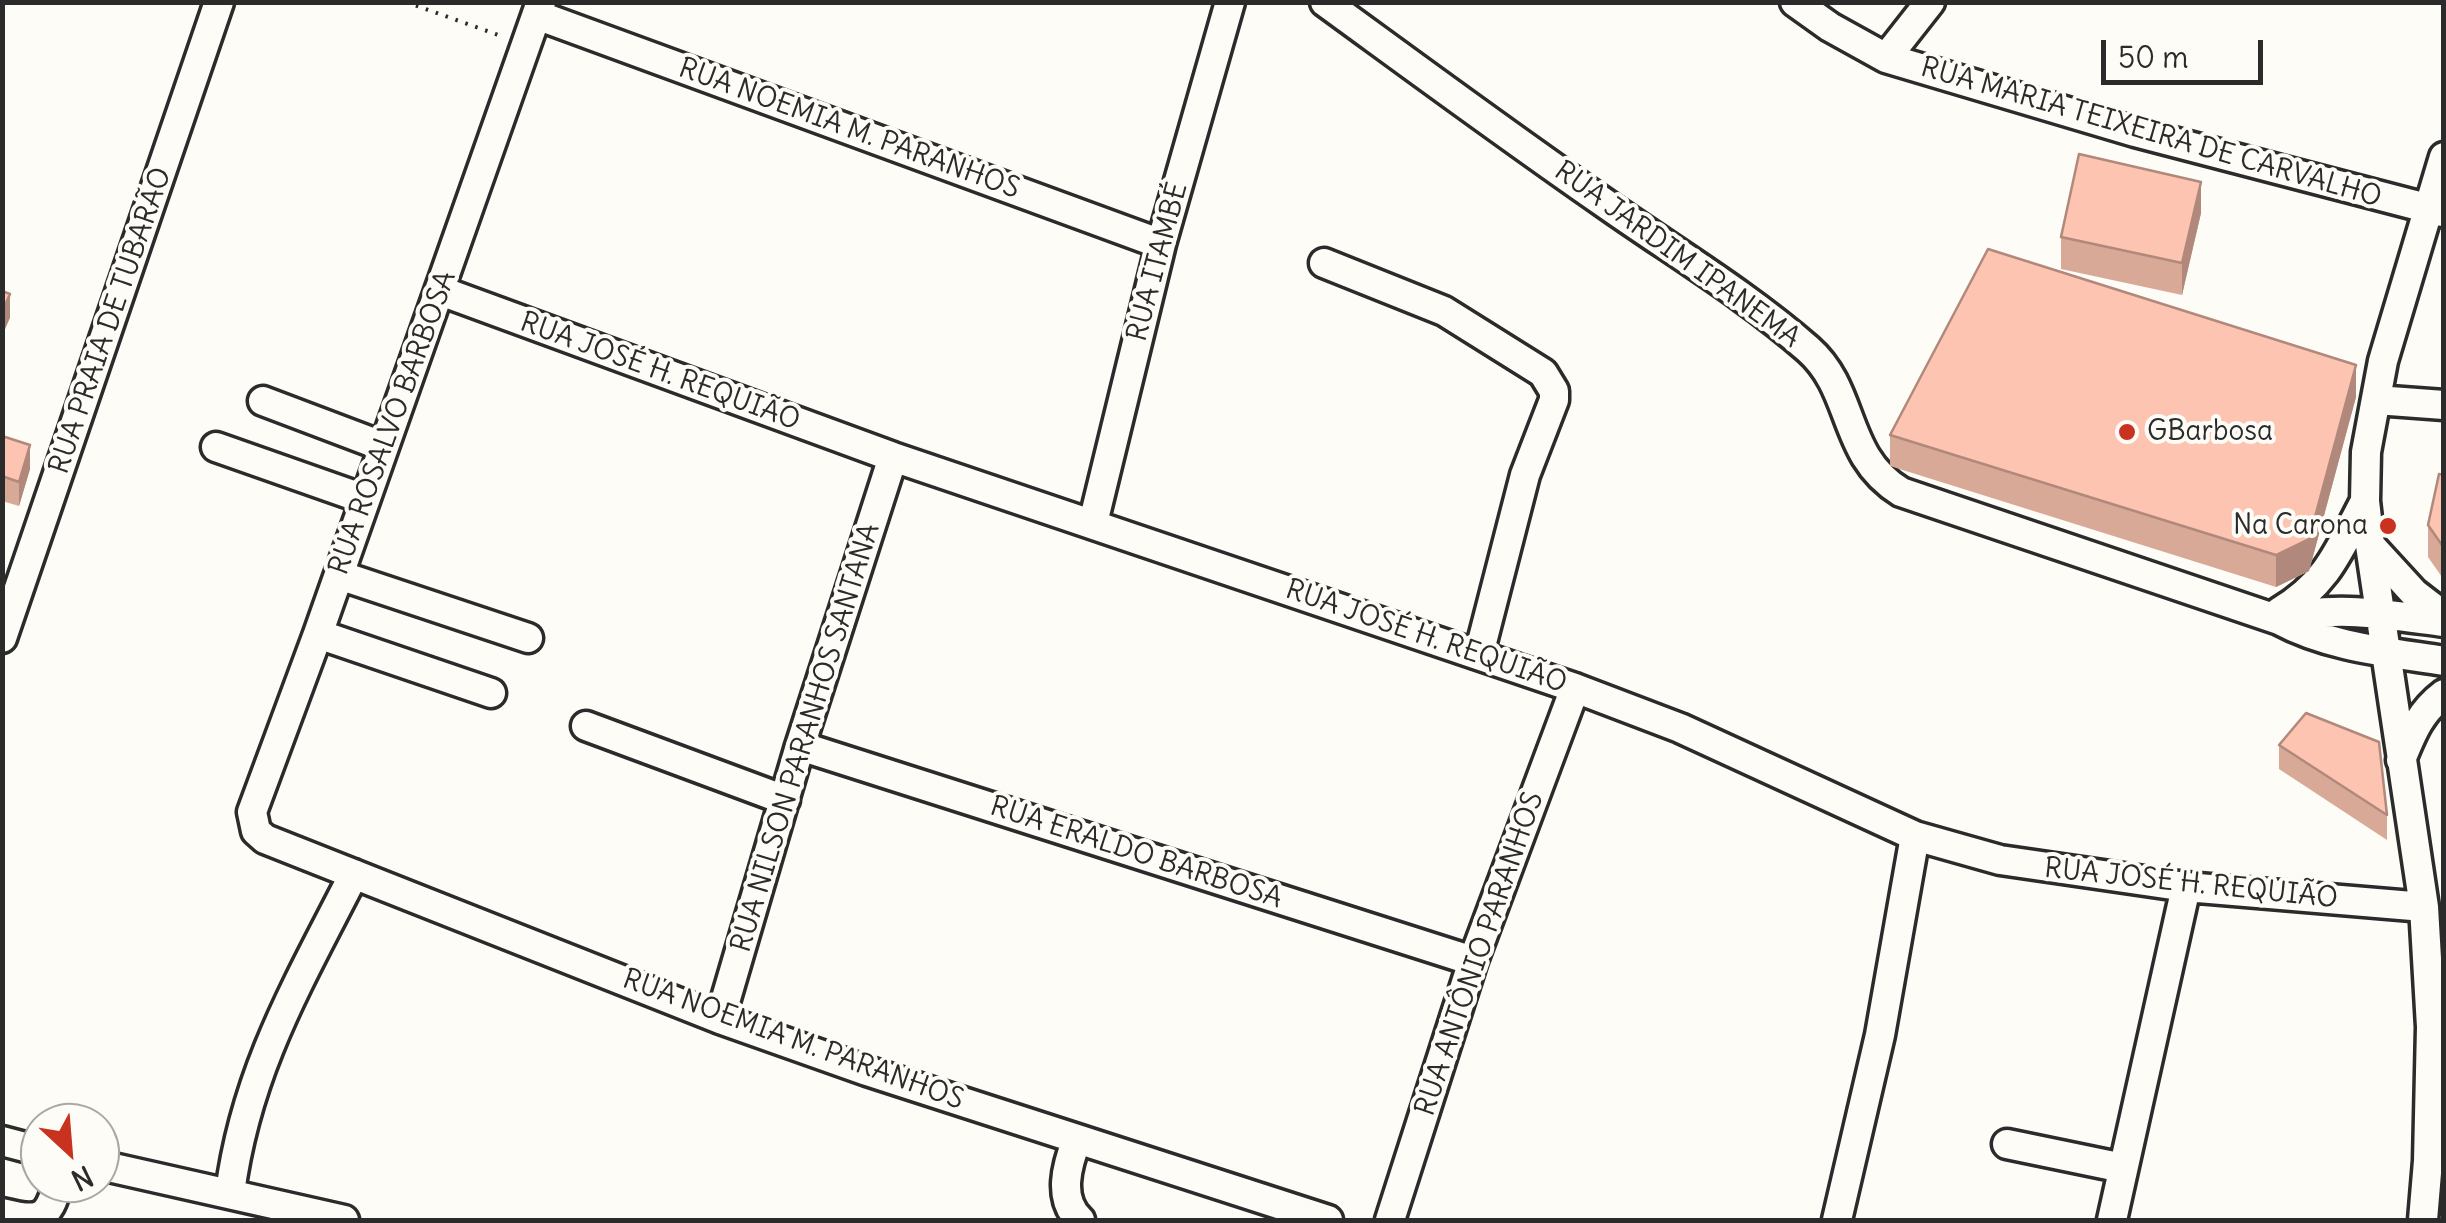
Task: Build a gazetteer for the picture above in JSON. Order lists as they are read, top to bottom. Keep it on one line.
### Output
{"streets":{"street":["RUA NOEMIA M. PARANHOS","RUA MARIA TEIXEIRA DE CARVALHO","RUA JARDIM IPANEMA","RUA ITAMBÉ","RUA PRAIA DE TUBARÃO","RUA JOSÉ H. REQUIÃO","RUA ROSALVO BARBOSA","RUA NILSON PARANHOS SANTANA","RUA ERALDO BARBOSA","RUA ANTÔNIO PARANHOS"]},"crossings":[["RUA NOEMIA M. PARANHOS","RUA ITAMBÉ"],["RUA NOEMIA M. PARANHOS","RUA ROSALVO BARBOSA"],["RUA NOEMIA M. PARANHOS","RUA NILSON PARANHOS SANTANA"],["RUA ITAMBÉ","RUA JOSÉ H. REQUIÃO"],["RUA JOSÉ H. REQUIÃO","RUA ROSALVO BARBOSA"],["RUA JOSÉ H. REQUIÃO","RUA NILSON PARANHOS SANTANA"],["RUA JOSÉ H. REQUIÃO","RUA ANTÔNIO PARANHOS"],["RUA NILSON PARANHOS SANTANA","RUA ERALDO BARBOSA"],["RUA ERALDO BARBOSA","RUA ANTÔNIO PARANHOS"]],"places":["GBarbosa","Na Carona"],"scale_bar":"50 m","north":"bottom right"}
